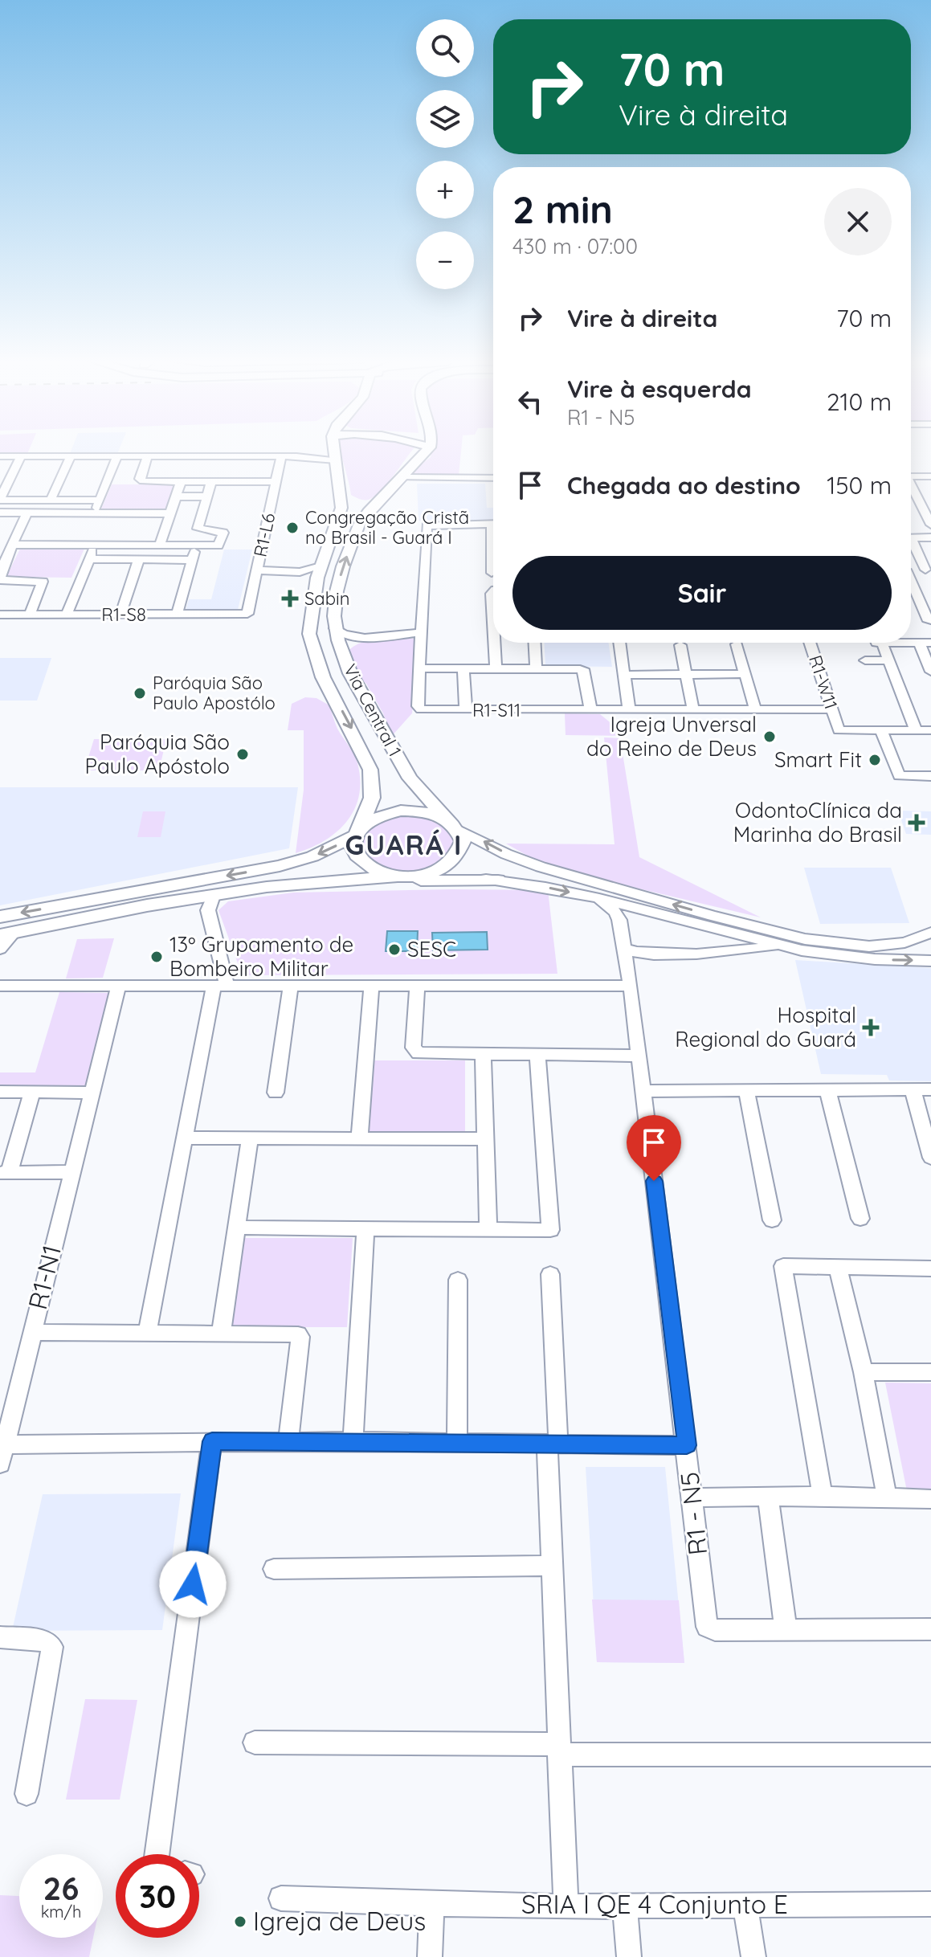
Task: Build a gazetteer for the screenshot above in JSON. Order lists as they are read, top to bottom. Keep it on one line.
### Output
{"streets":{"main road":["Via Central 1"],"street":["R1-L6","R1-S8","R1-W11","R1-S11","R1-N1","R1 - N5","SRIA I QE 4 Conjunto E"]},"crossings":[["R1-L6","R1-S8"],["R1-W11","R1-S11"]],"districts":["GUARÁ I"],"places":{"other":["Congregação Cristã no Brasil - Guará I","Paróquia São Paulo Apostólo","Igreja Unversal do Reino de Deus","Paróquia São Paulo Apóstolo","Smart Fit","SESC","13º Grupamento de Bombeiro Militar","Igreja de Deus"],"health":["Sabin","OdontoClínica da Marinha do Brasil","Hospital Regional do Guará"]},"page":{"map_buttons":["+","−"],"turn":["70 m","Vire à direita"],"heading":["2 min","430 m · 07:00"],"list":[{"name":"Vire à direita","value":"70 m"},{"name":"Vire à esquerda","note":"R1 - N5","value":"210 m"},{"name":"Chegada ao destino","value":"150 m"}],"buttons":"Sair","speed":"26 km/h","limit":"30"}}
